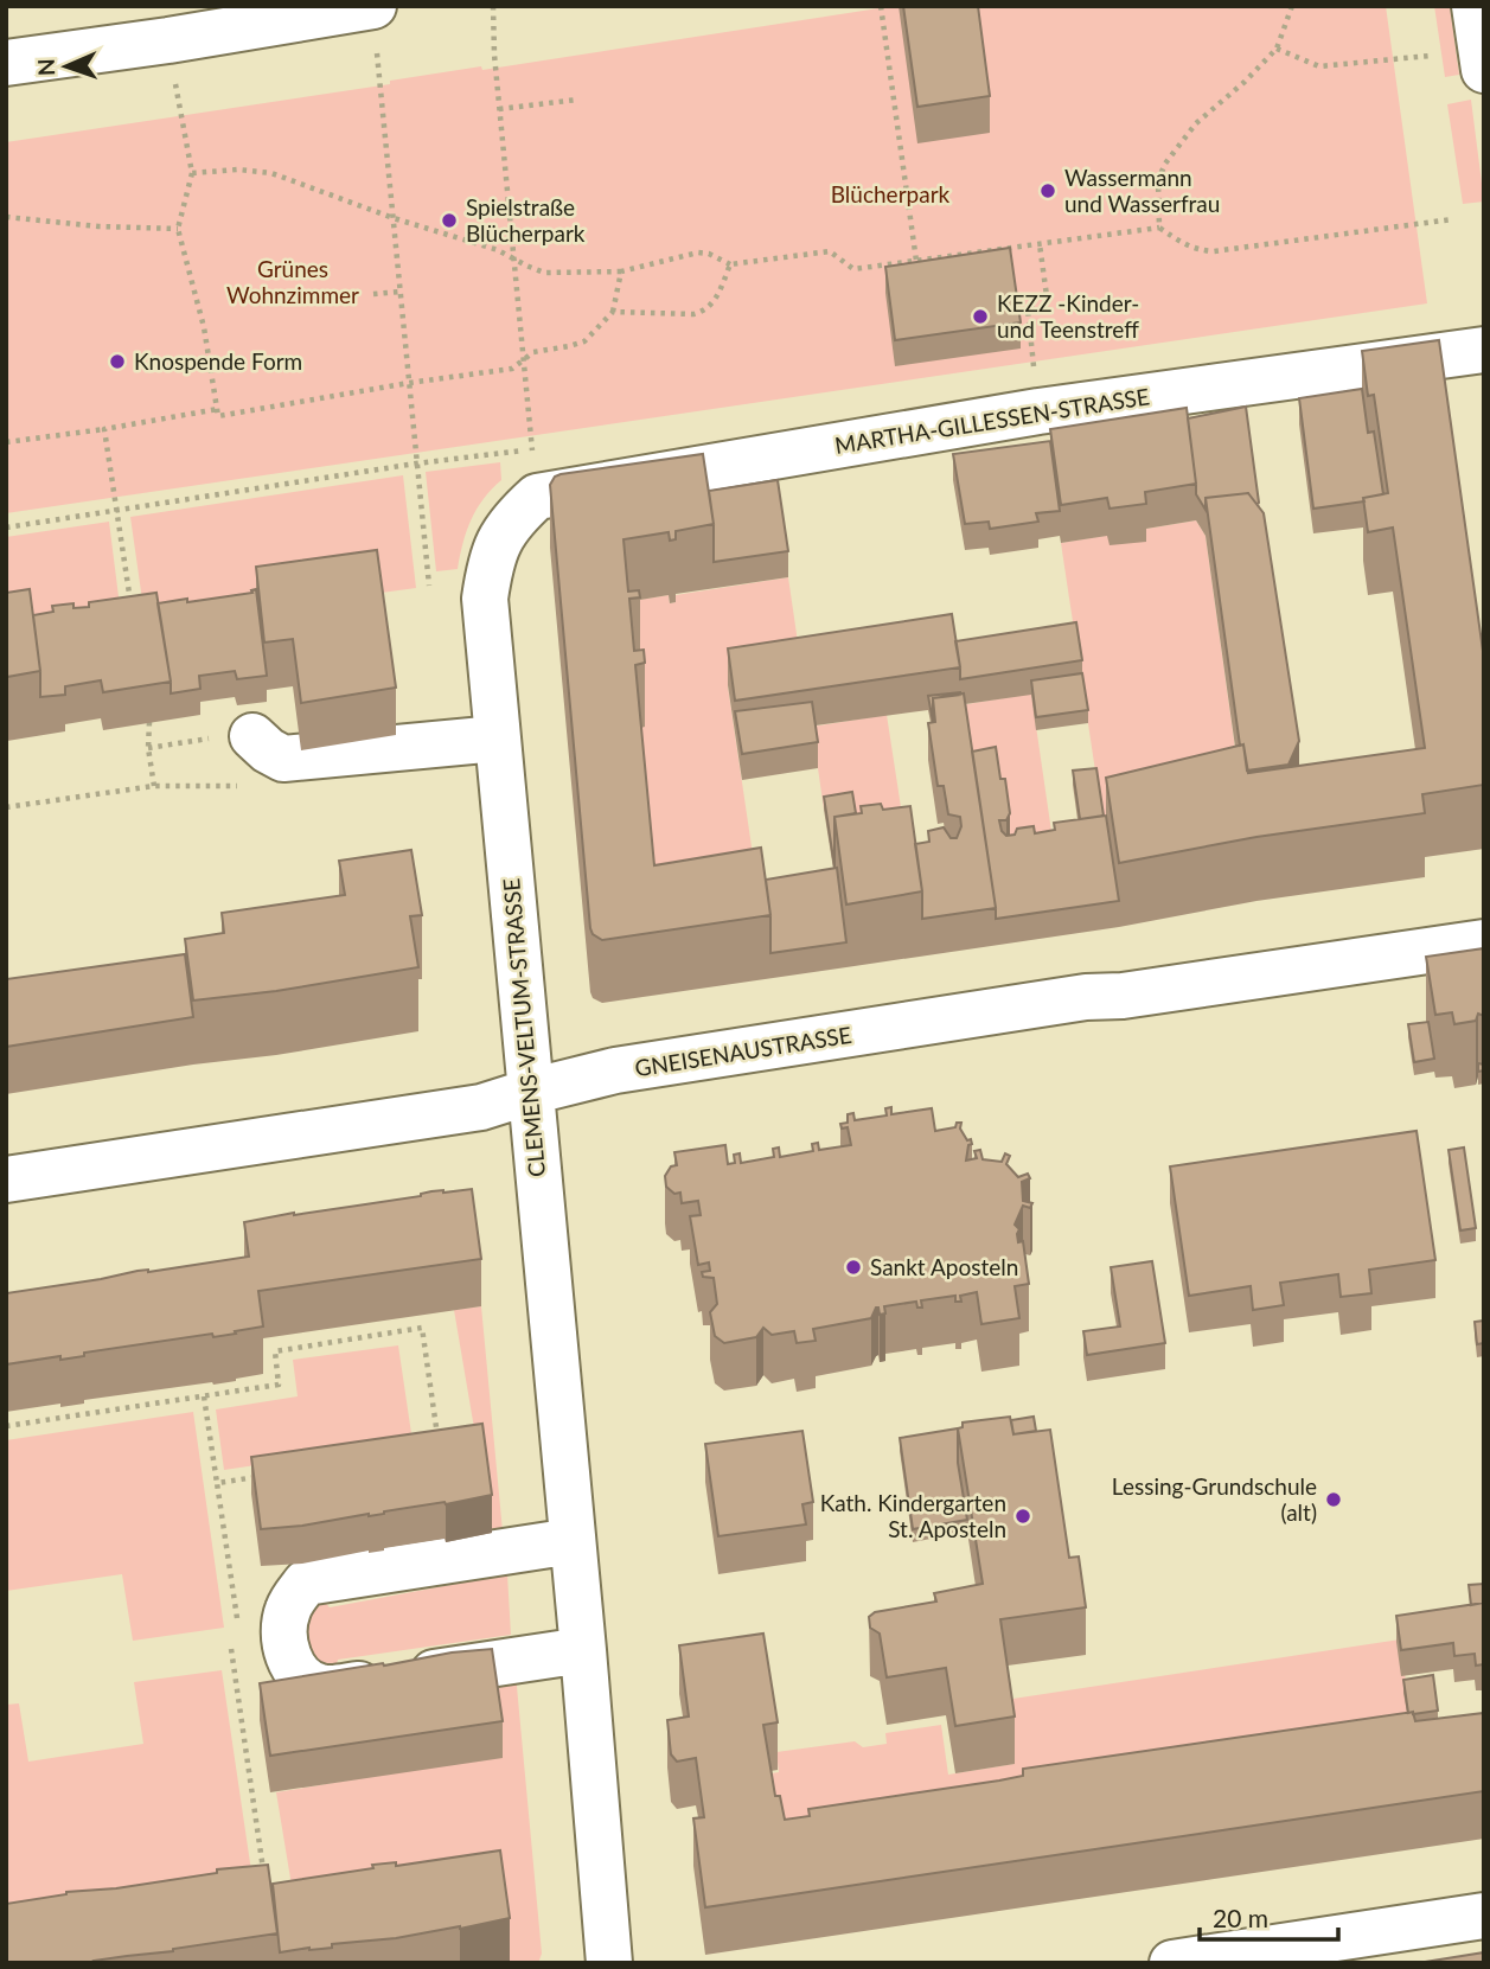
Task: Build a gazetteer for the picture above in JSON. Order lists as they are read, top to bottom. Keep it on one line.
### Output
{"streets":{"street":["MARTHA-GILLESSEN-STRASSE","CLEMENS-VELTUM-STRASSE","GNEISENAUSTRASSE"]},"crossings":[["MARTHA-GILLESSEN-STRASSE","CLEMENS-VELTUM-STRASSE"],["CLEMENS-VELTUM-STRASSE","GNEISENAUSTRASSE"]],"parks":["Blücherpark","Grünes Wohnzimmer"],"places":["Wassermann und Wasserfrau","Spielstraße Blücherpark","KEZZ -Kinder- und Teenstreff","Knospende Form","Sankt Aposteln","Lessing-Grundschule (alt)","Kath. Kindergarten St. Aposteln"],"scale_bar":"20 m","north":"left"}
